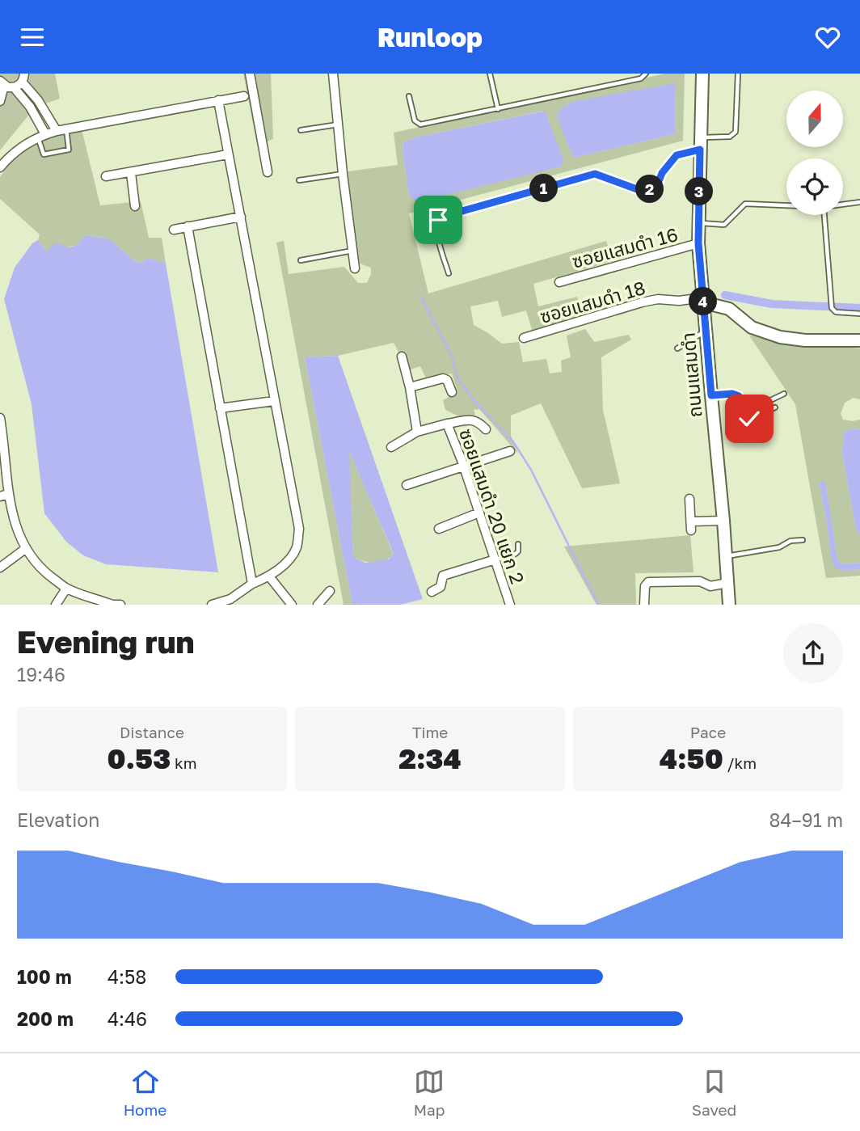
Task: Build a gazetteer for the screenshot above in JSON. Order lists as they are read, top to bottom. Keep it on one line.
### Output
{"streets":{"street":["ซอยแสมดำ 16","ซอยแสมดำ 18","ถนนแสมดำ","ซอยแสมดำ 20 แยก 2"]},"crossings":[["ซอยแสมดำ 16","ถนนแสมดำ"],["ซอยแสมดำ 18","ถนนแสมดำ"]],"north":"top","page":{"header":"Runloop","pins":["1","2","3","4"],"heading":["Evening run","19:46"],"stats":[["Distance","0.53 km"],["Time","2:34"],["Pace","4:50 /km"]],"chart":["Elevation","84–91 m"],"list":[{"name":"100 m","note":"4:58"},{"name":"200 m","note":"4:46"}],"tabs":["Home","Map","Saved"]}}
